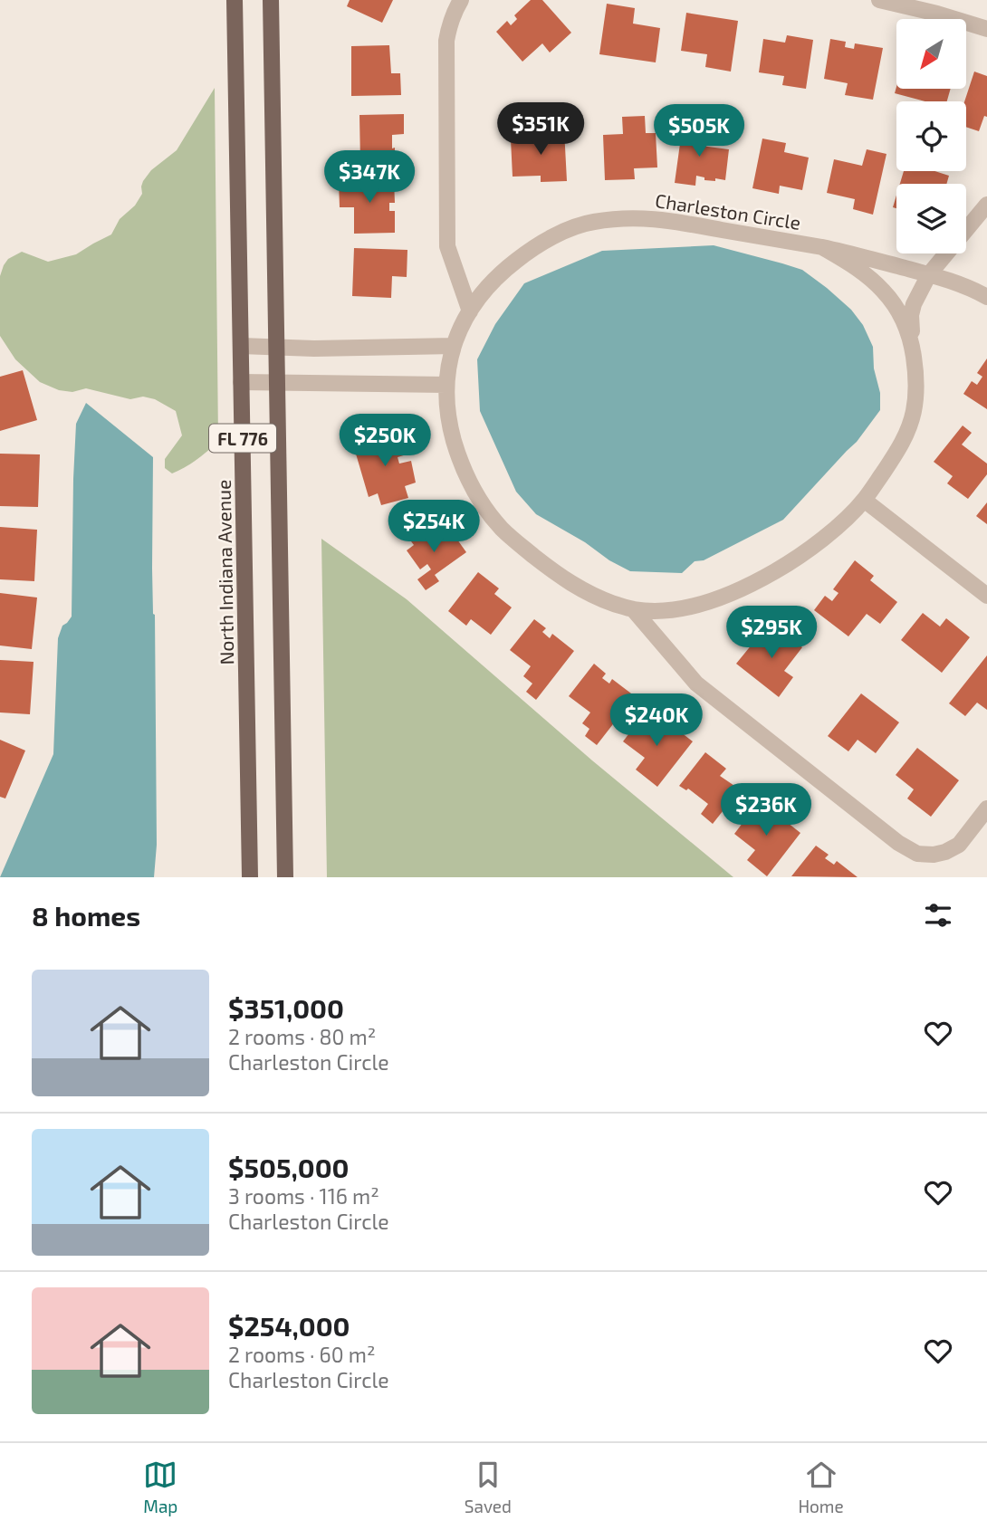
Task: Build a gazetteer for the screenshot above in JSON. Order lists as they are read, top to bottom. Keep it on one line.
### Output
{"streets":{"main road":["FL 776","North Indiana Avenue"],"street":["Charleston Circle"]},"north":"bottom left","page":{"price":["$351K","$505K","$347K","$250K","$254K","$295K","$240K","$236K"],"heading":"8 homes","list":[{"name":"$351,000","note":"2 rooms · 80 m² · Charleston Circle"},{"name":"$505,000","note":"3 rooms · 116 m² · Charleston Circle"},{"name":"$254,000","note":"2 rooms · 60 m² · Charleston Circle"}],"tabs":["Map","Saved","Home"]}}
